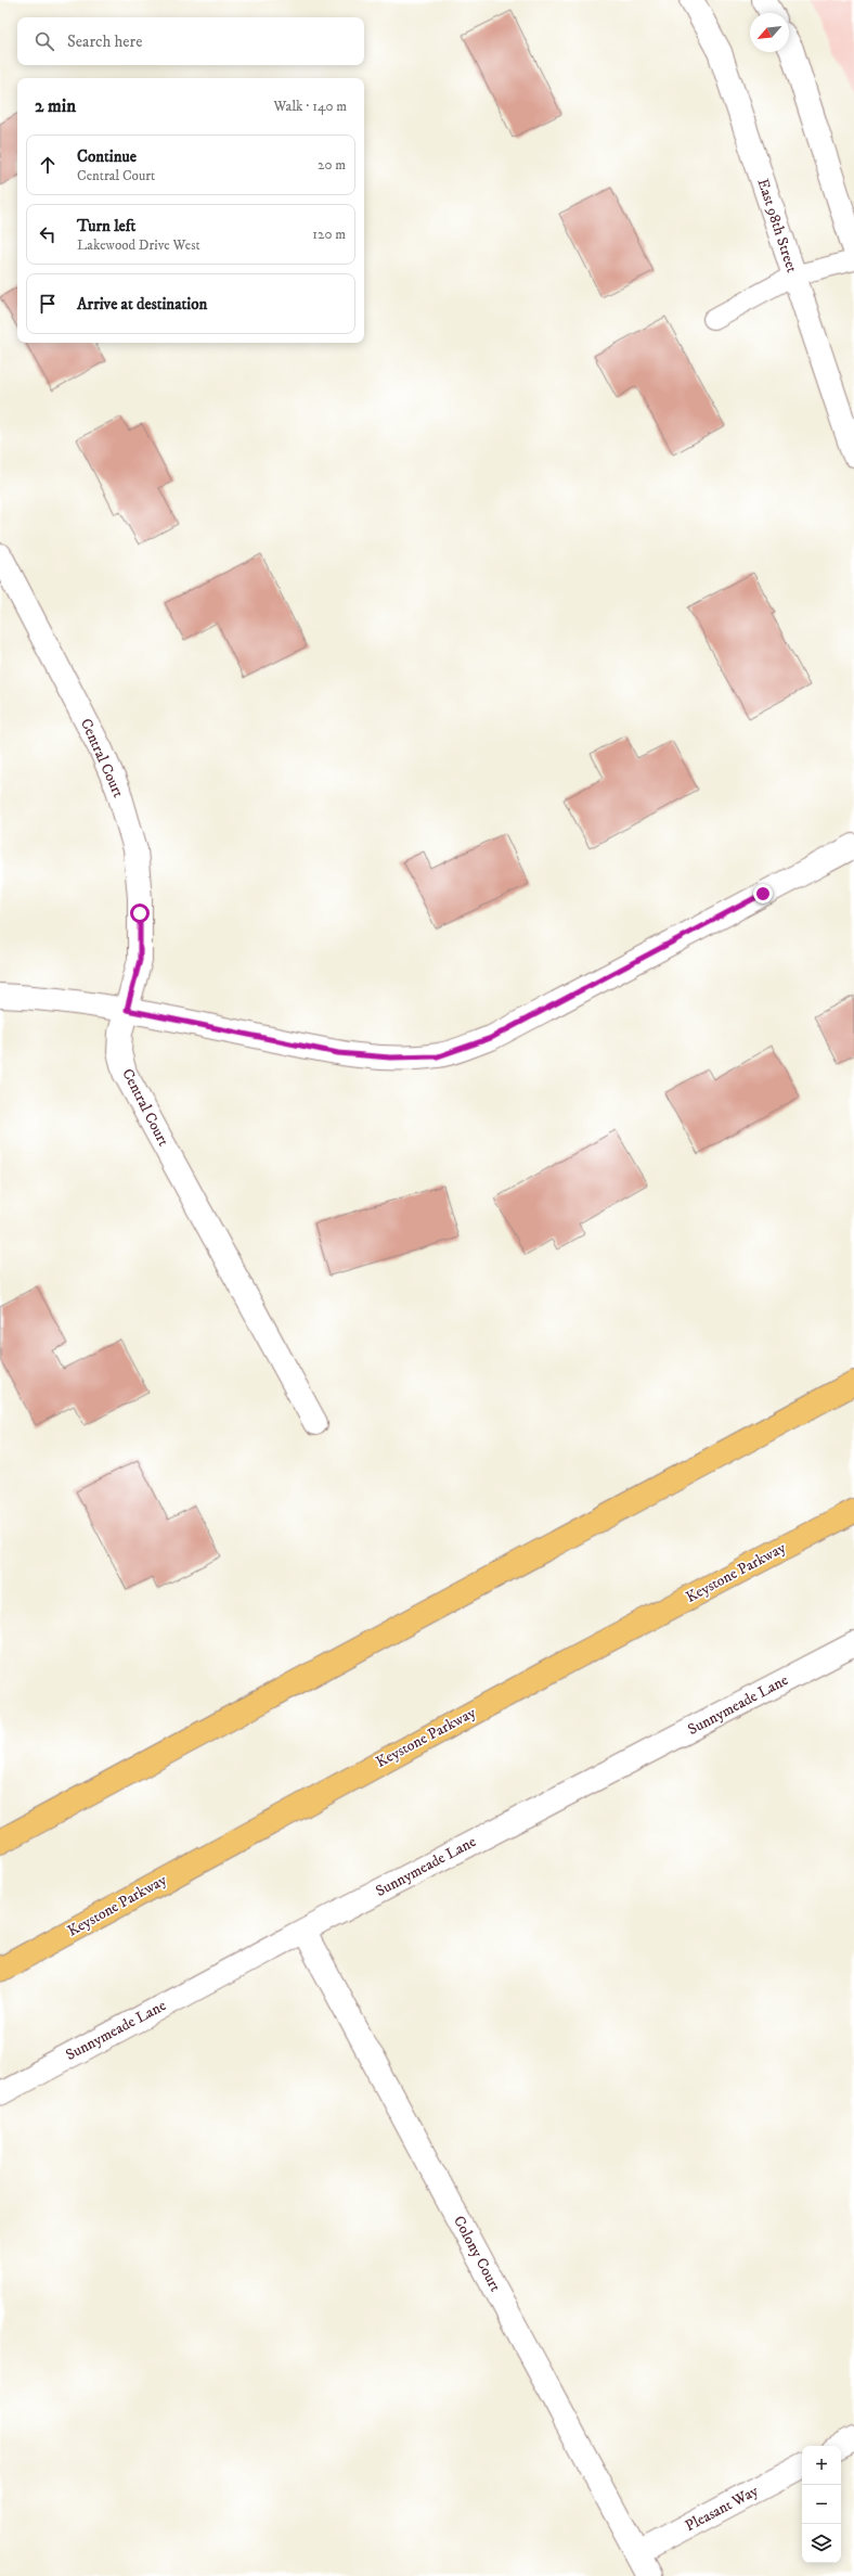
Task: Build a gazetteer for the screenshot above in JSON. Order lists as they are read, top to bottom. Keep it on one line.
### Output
{"streets":{"highway":["Keystone Parkway"],"street":["East 98th Street","Central Court","Sunnymeade Lane","Colony Court","Pleasant Way"]},"crossings":[["Sunnymeade Lane","Colony Court"],["Colony Court","Pleasant Way"]],"north":"bottom left","page":{"search":"Search here","heading":["2 min","Walk · 140 m"],"list":[["Continue","Central Court","20 m"],["Turn left","Lakewood Drive West","120 m"],"Arrive at destination"],"map_buttons":["+","−"]}}
